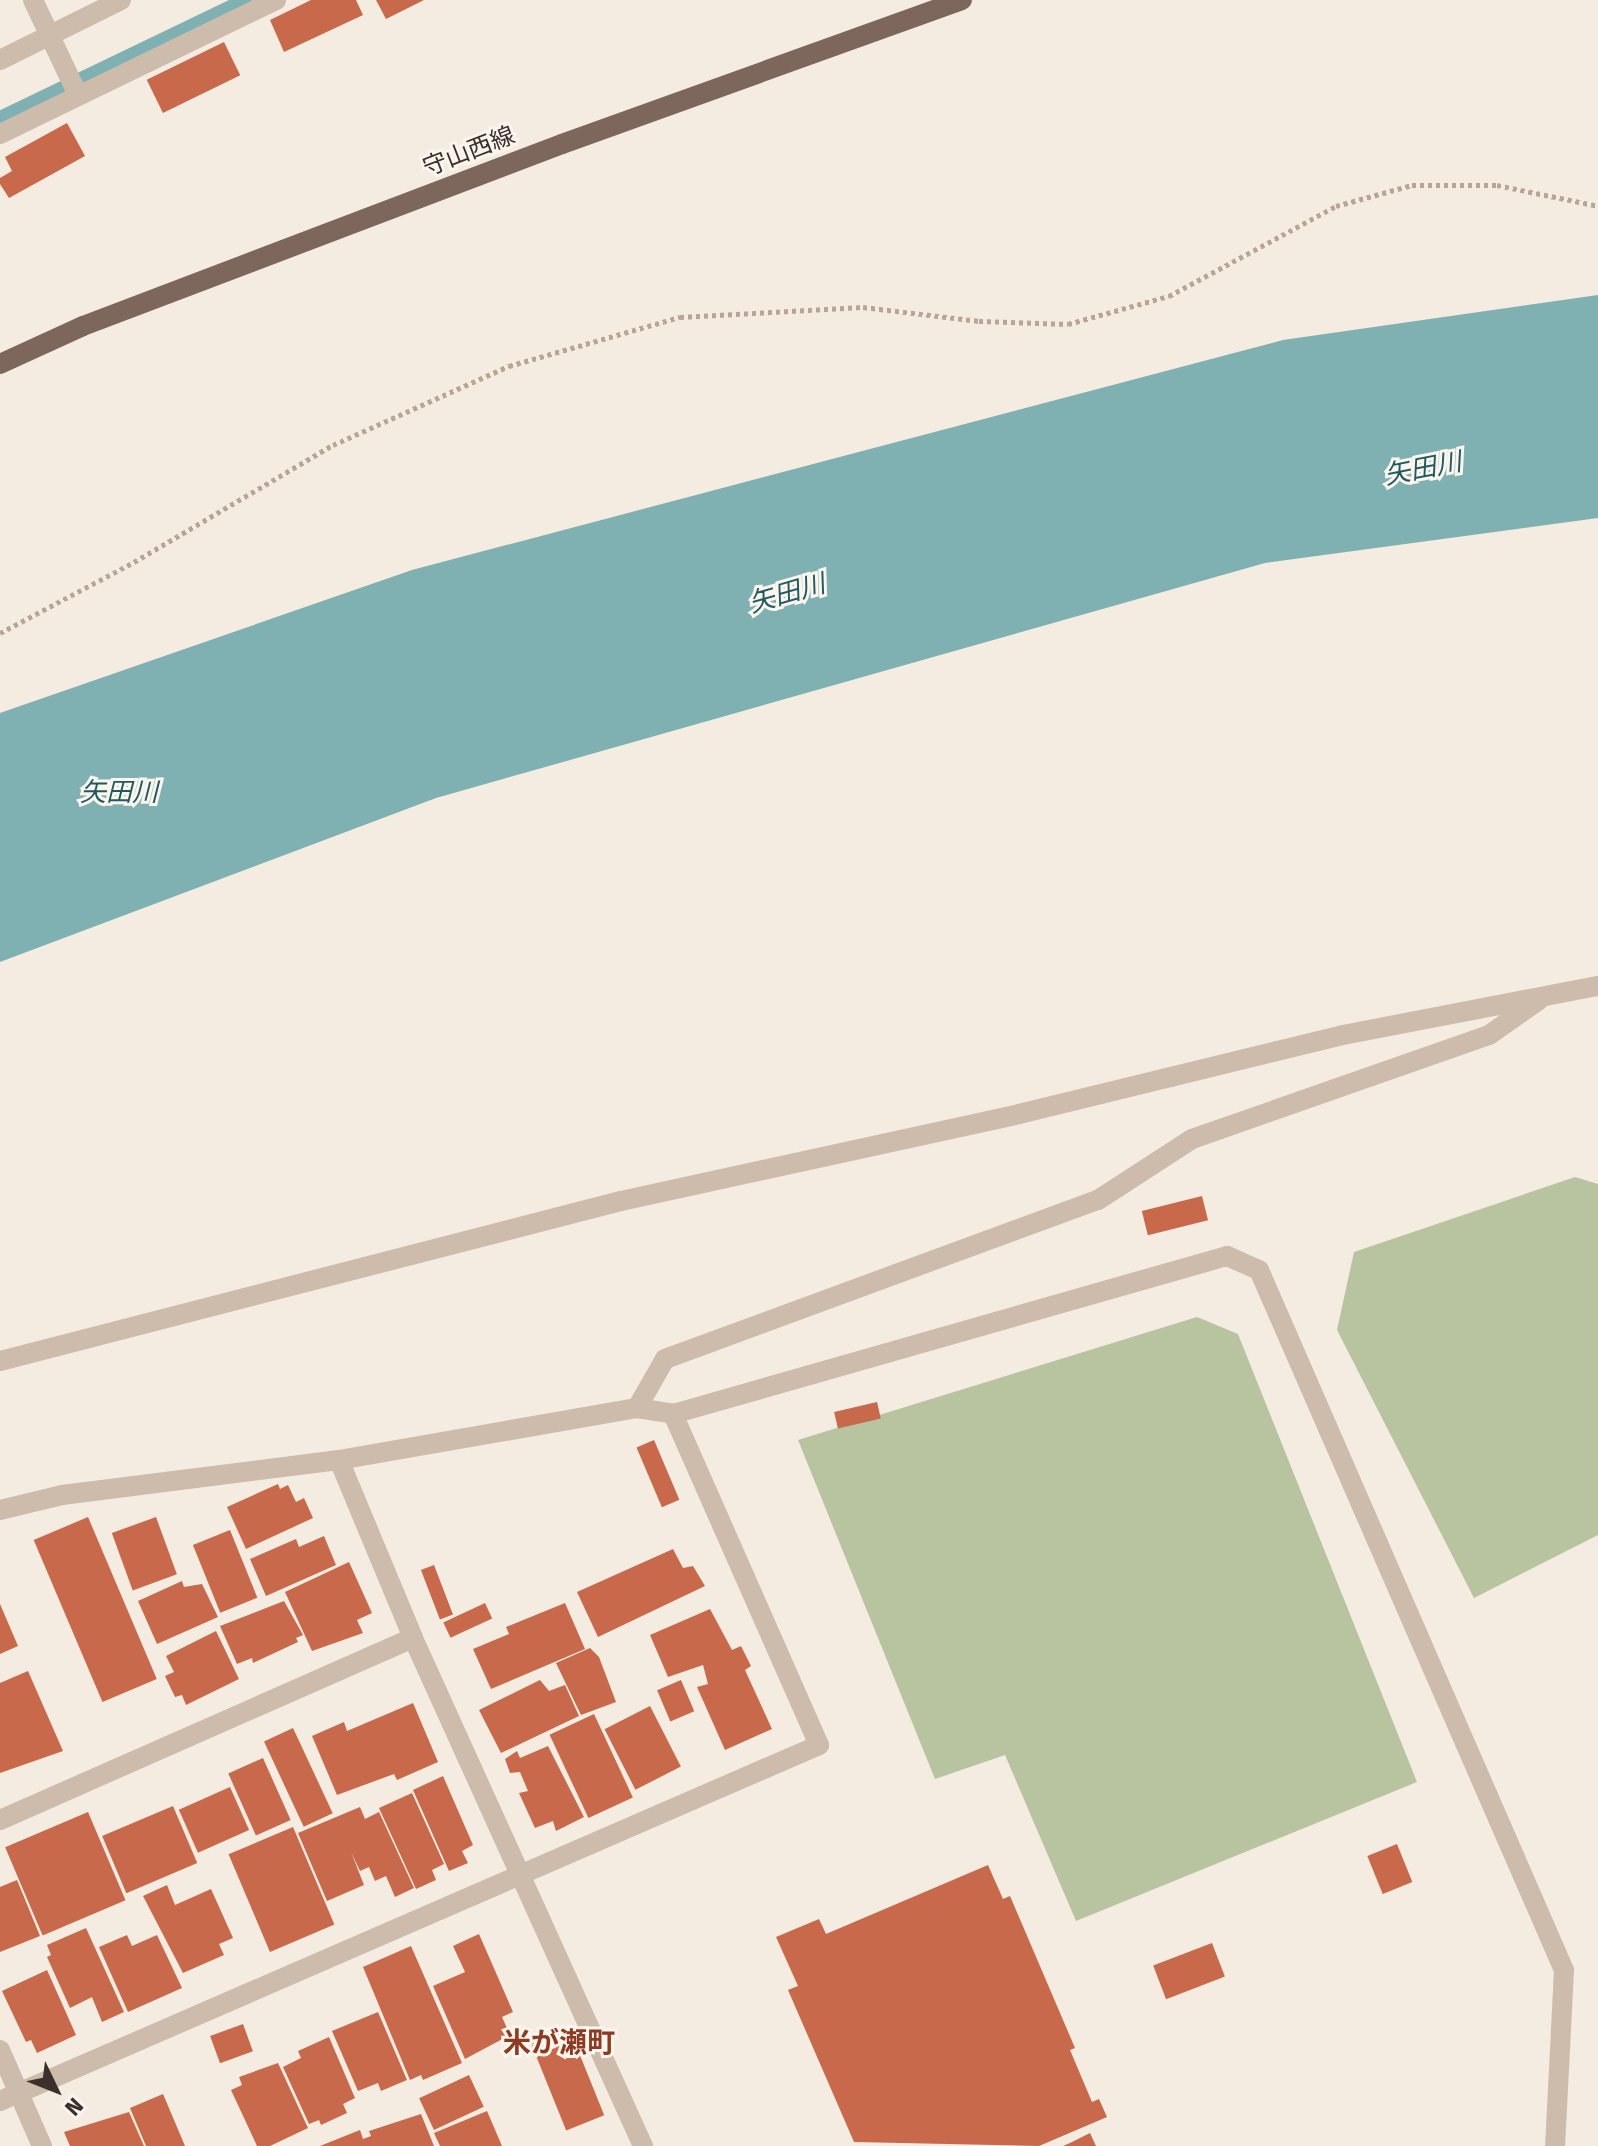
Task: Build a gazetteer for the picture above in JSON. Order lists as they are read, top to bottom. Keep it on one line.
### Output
{"streets":{"main road":["守山西線"]},"districts":["米が瀬町"],"water":["矢田川"],"north":"bottom right"}
